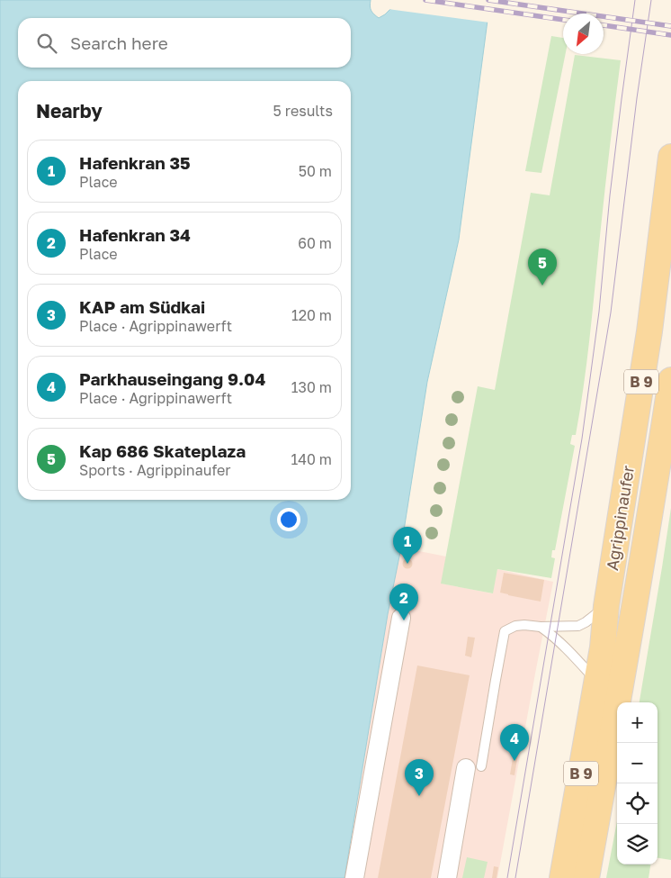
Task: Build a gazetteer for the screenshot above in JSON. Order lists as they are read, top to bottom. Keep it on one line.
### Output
{"streets":{"main road":["B 9","Agrippinaufer"]},"north":"bottom left","page":{"search":"Search here","heading":["Nearby","5 results"],"list":[{"mark":"1","name":"Hafenkran 35","note":"Place","value":"50 m"},{"mark":"2","name":"Hafenkran 34","note":"Place","value":"60 m"},{"mark":"3","name":"KAP am Südkai","note":"Place · Agrippinawerft","value":"120 m"},{"mark":"4","name":"Parkhauseingang 9.04","note":"Place · Agrippinawerft","value":"130 m"},{"mark":"5","name":"Kap 686 Skateplaza","note":"Sports · Agrippinaufer","value":"140 m"}],"pins":["5","1","2","4","3"],"map_buttons":["+","−"]}}
